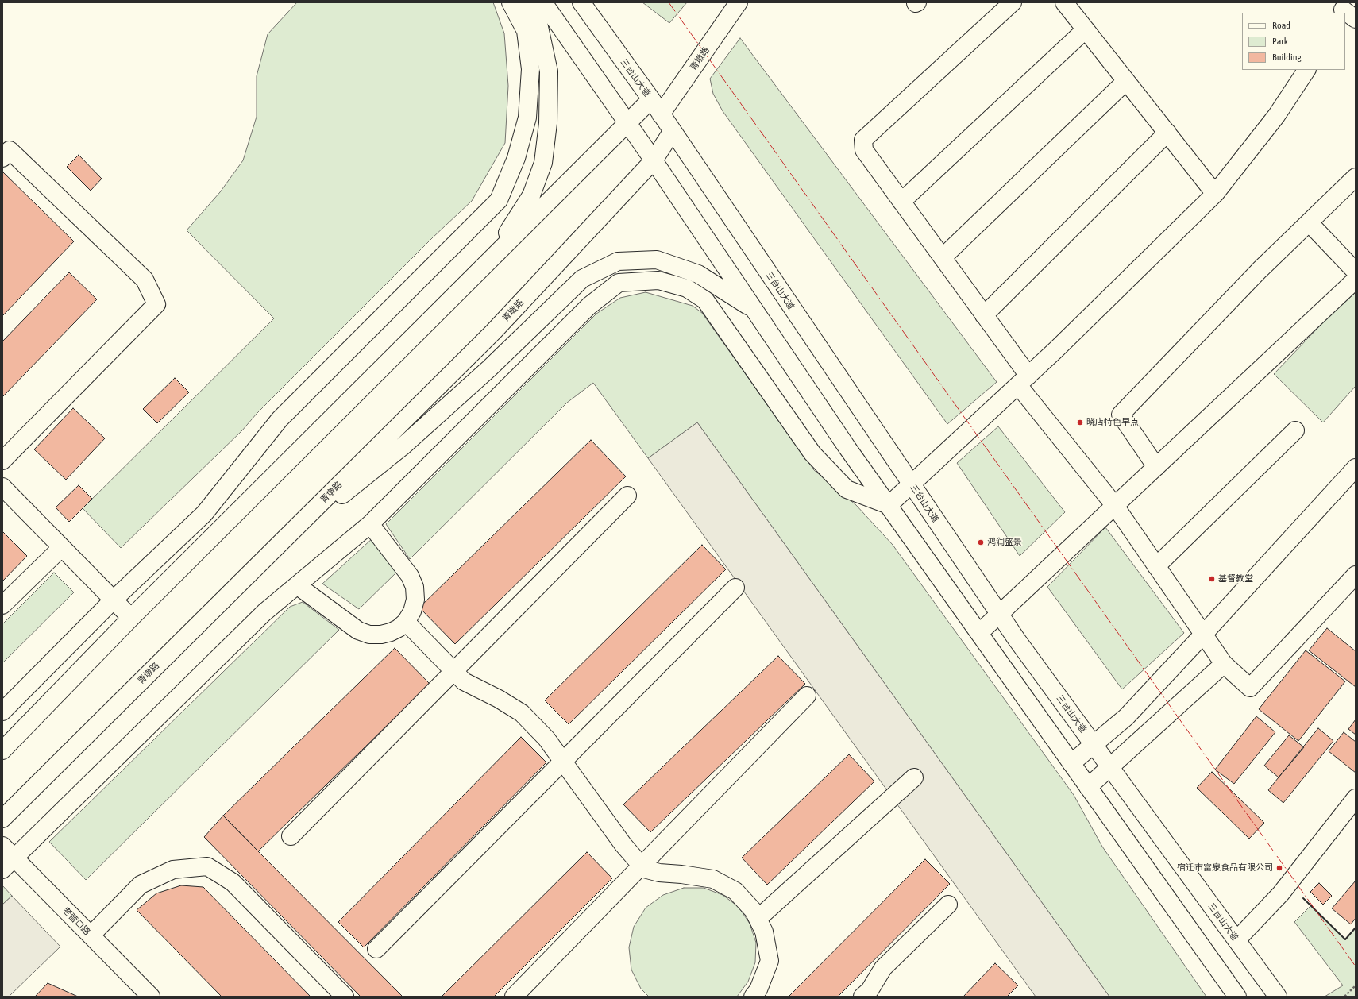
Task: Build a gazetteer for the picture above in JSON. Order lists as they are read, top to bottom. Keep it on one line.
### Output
{"streets":{"main road":["青墩路","三台山大道","老营口路"]},"crossings":[["青墩路","三台山大道"]],"places":["晓店特色早点","鸿润盛景","基督教堂","宿迁市富泉食品有限公司"],"legend":["Road","Park","Building"]}
